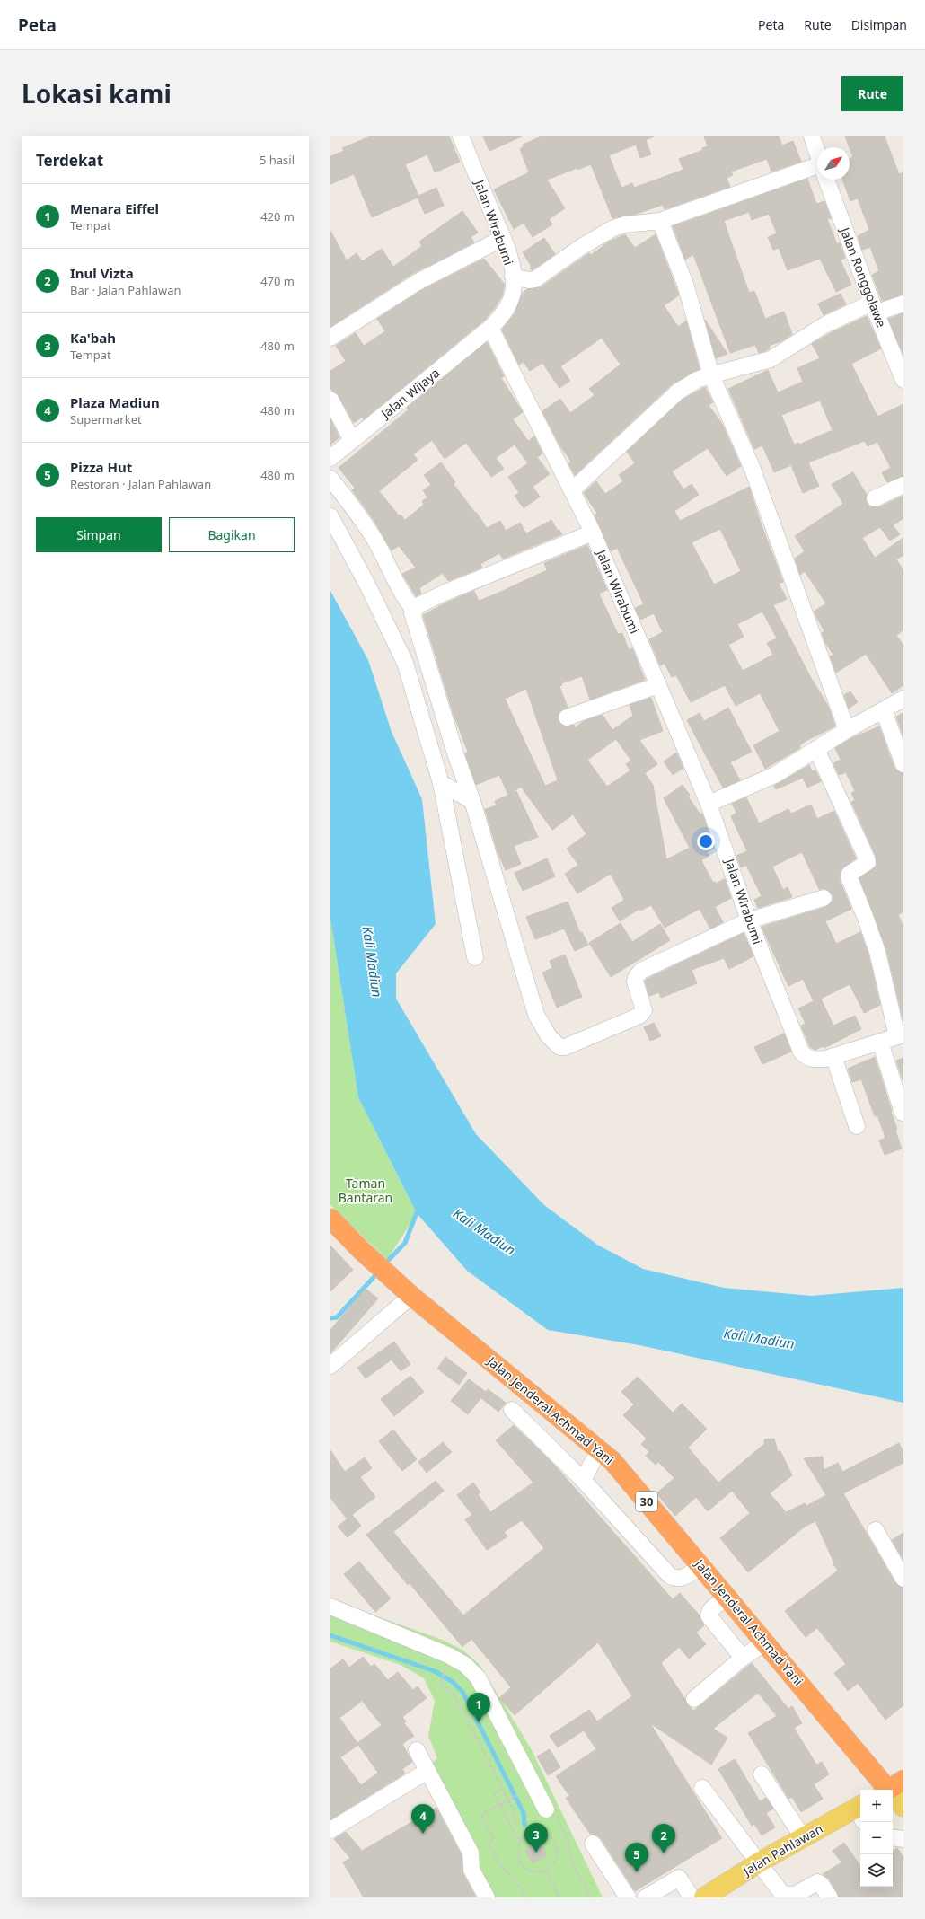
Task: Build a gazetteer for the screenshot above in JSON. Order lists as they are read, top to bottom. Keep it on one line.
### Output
{"streets":{"highway":["Jalan Jenderal Achmad Yani","30"],"main road":["Jalan Pahlawan"],"street":["Jalan Wirabumi","Jalan Ronggolawe","Jalan Wijaya"]},"crossings":[["Jalan Wirabumi","Jalan Wijaya"]],"water":["Kali Madiun"],"parks":["Taman Bantaran"],"north":"top right","page":{"header":"Peta","nav":["Peta","Rute","Disimpan"],"title":"Lokasi kami","buttons":["Rute",["Simpan","Bagikan"]],"heading":["Terdekat","5 hasil"],"list":[{"mark":"1","name":"Menara Eiffel","note":"Tempat","value":"420 m"},{"mark":"2","name":"Inul Vizta","note":"Bar · Jalan Pahlawan","value":"470 m"},{"mark":"3","name":"Ka'bah","note":"Tempat","value":"480 m"},{"mark":"4","name":"Plaza Madiun","note":"Supermarket","value":"480 m"},{"mark":"5","name":"Pizza Hut","note":"Restoran · Jalan Pahlawan","value":"480 m"}],"pins":["1","4","3","2","5"],"map_buttons":["+","−"]}}
